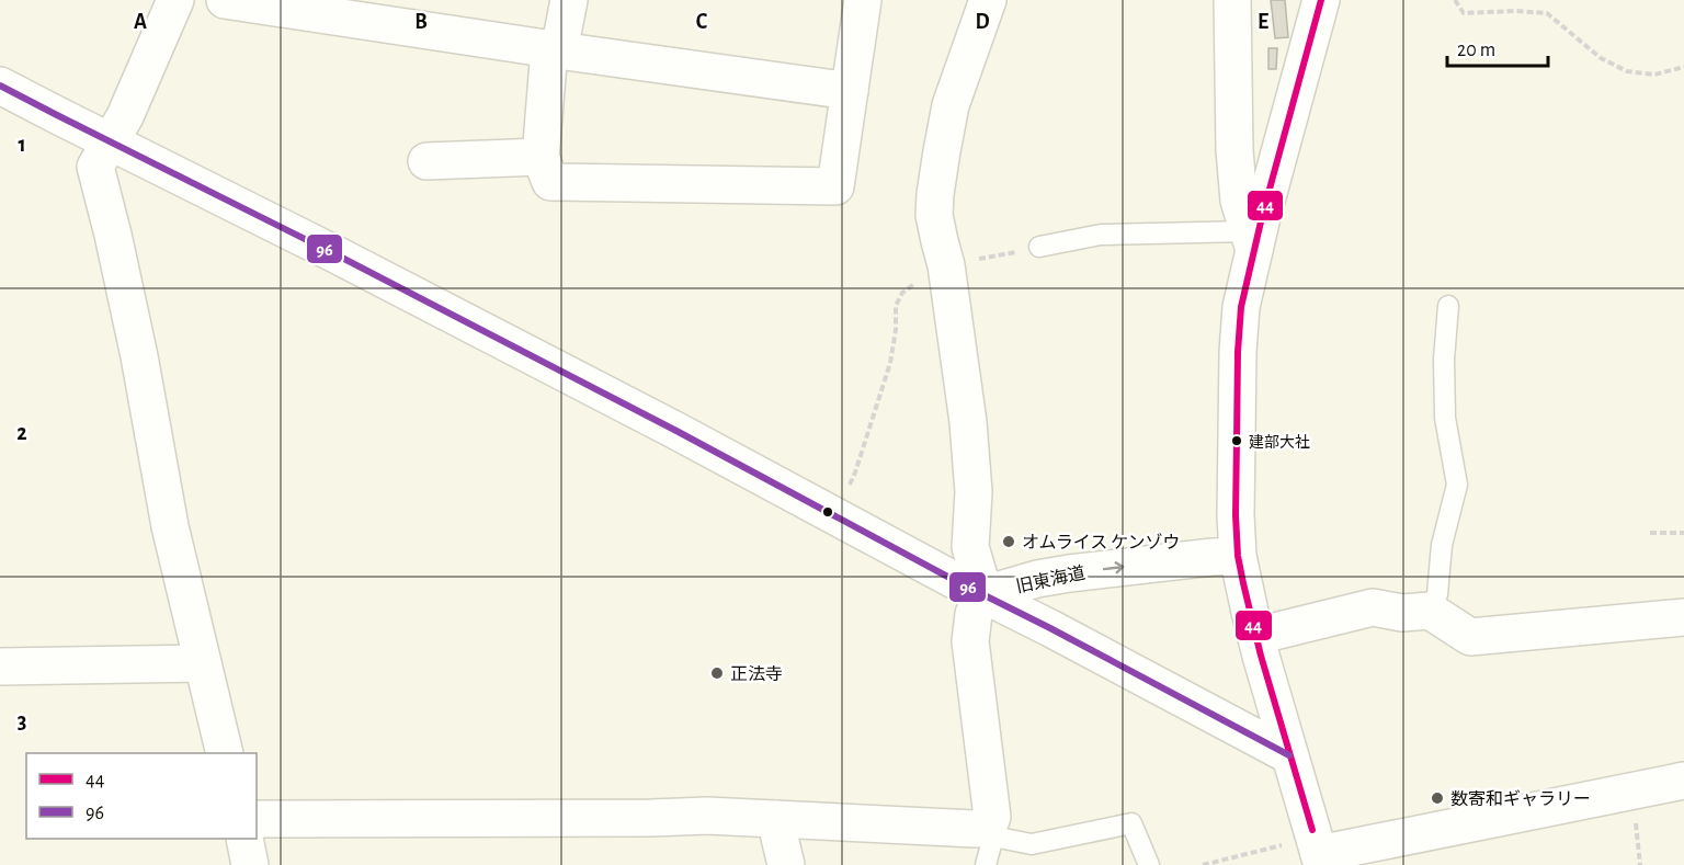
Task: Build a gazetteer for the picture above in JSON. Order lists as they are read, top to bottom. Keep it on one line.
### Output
{"streets":{"street":["旧東海道"]},"one_way":["旧東海道"],"places":["建部大社","オムライス ケンゾウ","正法寺","数寄和ギャラリー"],"lines":["transit line 44","transit line 96"],"legend":["44","96"],"scale_bar":"20 m","grid":{"columns":["A","B","C","D","E"],"rows":["1","2","3"]}}
